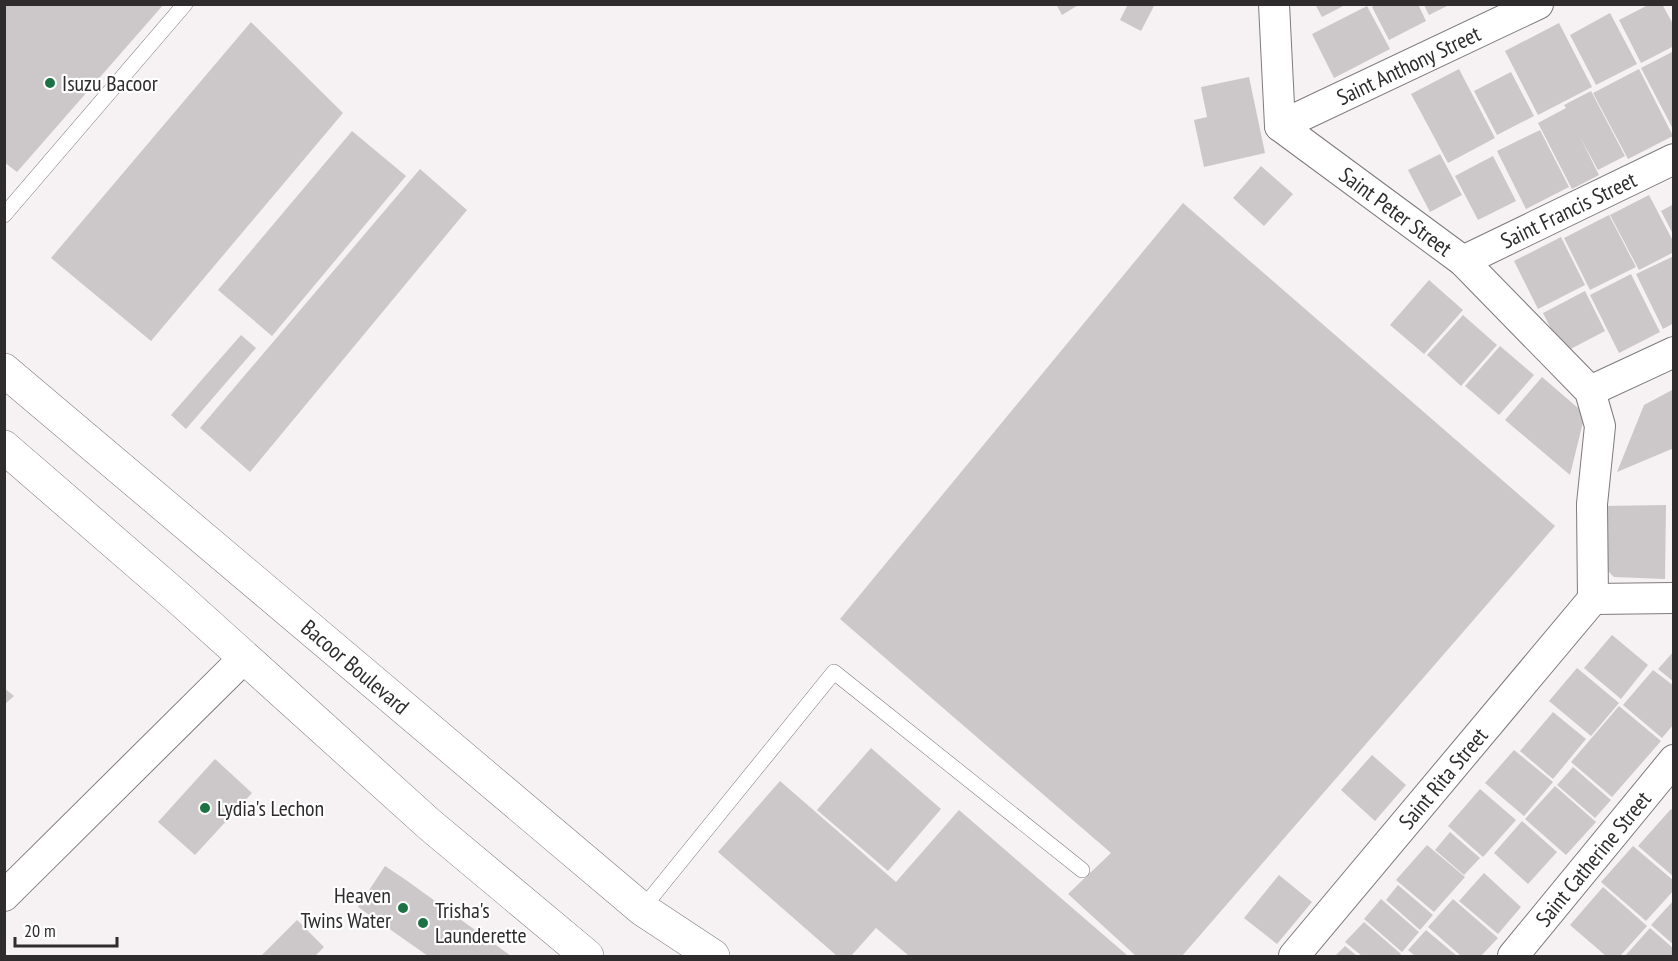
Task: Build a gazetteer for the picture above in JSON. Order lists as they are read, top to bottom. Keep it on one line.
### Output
{"streets":{"main road":["Bacoor Boulevard"],"street":["Saint Anthony Street","Saint Francis Street","Saint Peter Street","Saint Rita Street","Saint Catherine Street"]},"crossings":[["Saint Anthony Street","Saint Peter Street"],["Saint Francis Street","Saint Peter Street"]],"places":["Isuzu Bacoor","Lydia's Lechon","Heaven Twins Water","Trisha's Launderette"],"scale_bar":"20 m"}
